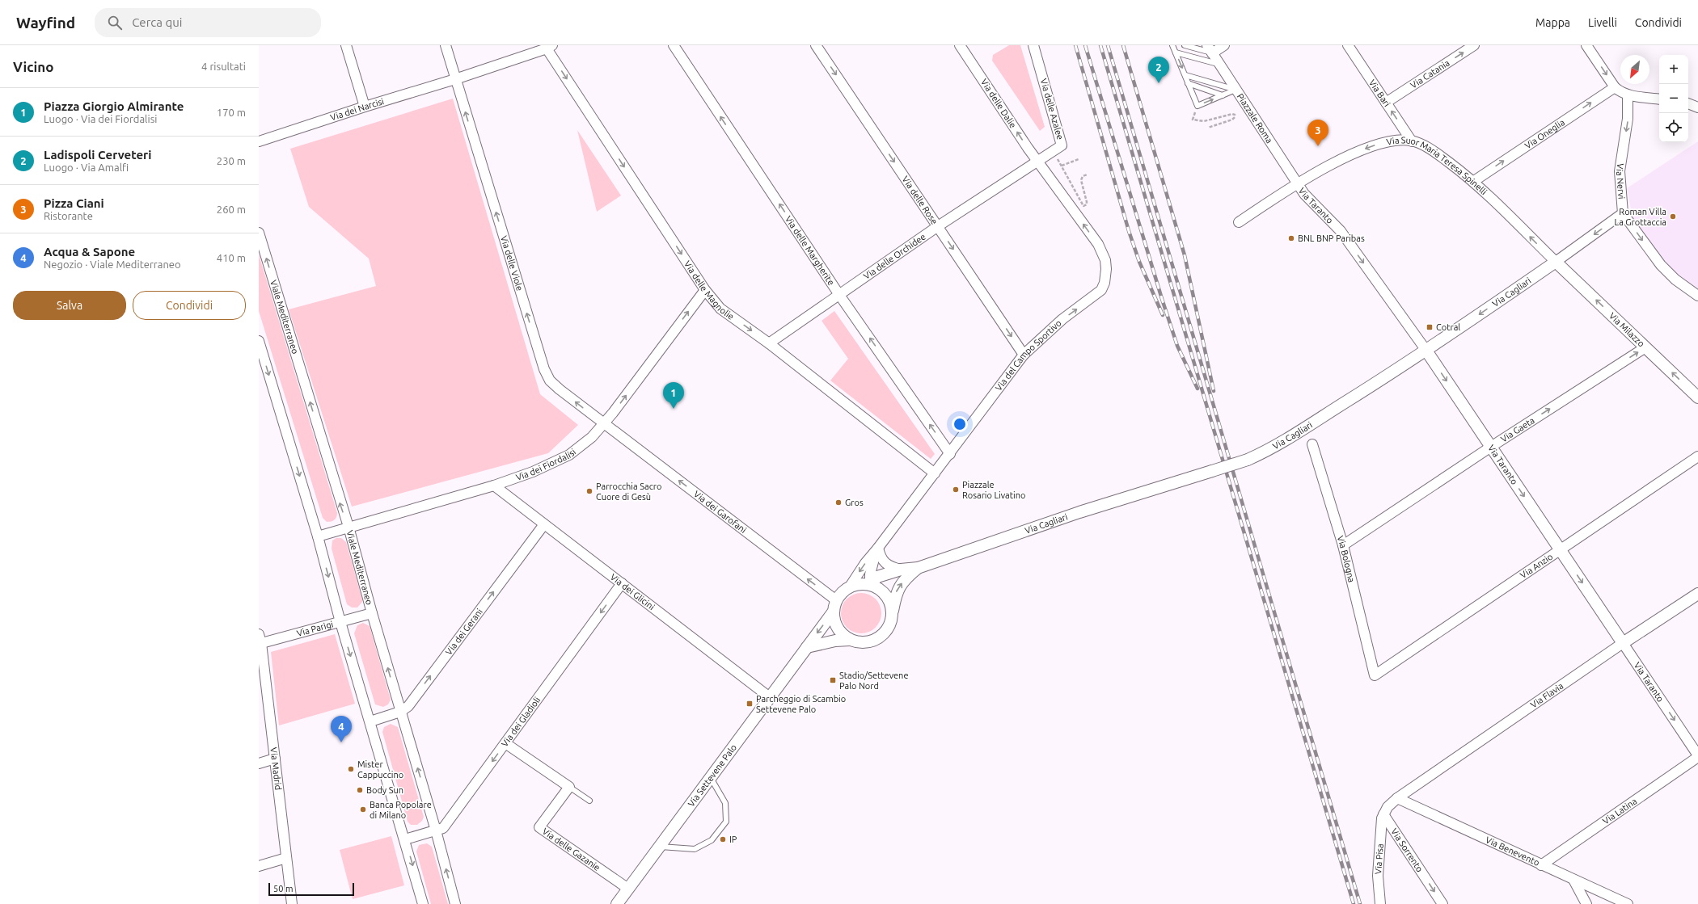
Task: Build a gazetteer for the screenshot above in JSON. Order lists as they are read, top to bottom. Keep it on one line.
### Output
{"streets":{"street":["Via Catania","Via Bari","Via delle Dalie","Via delle Azalee","Via dei Narcisi","Piazzale Roma","Via Oneglia","Via Suor Maria Teresa Spinelli","Via Nervi","Via delle Rose","Via Taranto","Via delle Margherite","Via delle Orchidee","Via delle Viole","Via delle Magnolie","Via Cagliari","Viale Mediterraneo","Via Milazzo","Via del Campo Sportivo","Via Gaeta","Via dei Fiordalisi","Via dei Garofani","Via Bologna","Via Anzio","Via dei Glicini","Via Parigi","Via dei Gerani","Via Flavia","Via dei Gladioli","Via Madrid","Via Settevene Palo","Via Latina","Via delle Gazanie","Via Sorrento","Via Benevento","Via Pisa"]},"crossings":[["Via Catania","Via Bari"],["Via Bari","Via Suor Maria Teresa Spinelli"],["Via delle Dalie","Via delle Azalee"],["Via delle Dalie","Via delle Orchidee"],["Via delle Dalie","Via del Campo Sportivo"],["Via delle Azalee","Via delle Orchidee"],["Via delle Azalee","Via del Campo Sportivo"],["Via dei Narcisi","Via delle Viole"],["Via dei Narcisi","Via delle Magnolie"],["Piazzale Roma","Via Suor Maria Teresa Spinelli"],["Piazzale Roma","Via Taranto"],["Via Oneglia","Via Suor Maria Teresa Spinelli"],["Via Suor Maria Teresa Spinelli","Via Taranto"],["Via Suor Maria Teresa Spinelli","Via Cagliari"],["Via Suor Maria Teresa Spinelli","Via Milazzo"],["Via Nervi","Via Cagliari"],["Via delle Rose","Via delle Orchidee"],["Via delle Rose","Via del Campo Sportivo"],["Via Taranto","Via Cagliari"],["Via Taranto","Via Gaeta"],["Via Taranto","Via Anzio"],["Via Taranto","Via Flavia"],["Via Taranto","Via Latina"],["Via delle Margherite","Via delle Orchidee"],["Via delle Margherite","Via del Campo Sportivo"],["Via delle Orchidee","Via delle Magnolie"],["Via delle Orchidee","Via del Campo Sportivo"],["Via delle Viole","Via dei Fiordalisi"],["Via delle Viole","Via dei Garofani"],["Via delle Magnolie","Via del Campo Sportivo"],["Via delle Magnolie","Via dei Fiordalisi"],["Via Cagliari","Via Milazzo"],["Via Cagliari","Via del Campo Sportivo"],["Via Cagliari","Via dei Garofani"],["Via Cagliari","Via Settevene Palo"],["Viale Mediterraneo","Via dei Fiordalisi"],["Viale Mediterraneo","Via Parigi"],["Viale Mediterraneo","Via dei Gerani"],["Viale Mediterraneo","Via dei Gladioli"],["Via Milazzo","Via Gaeta"],["Via del Campo Sportivo","Via dei Garofani"],["Via del Campo Sportivo","Via Settevene Palo"],["Via Gaeta","Via Bologna"],["Via dei Fiordalisi","Via dei Garofani"],["Via dei Fiordalisi","Via dei Glicini"],["Via dei Garofani","Via Settevene Palo"],["Via Bologna","Via Anzio"],["Via dei Glicini","Via dei Gerani"],["Via dei Glicini","Via dei Gladioli"],["Via dei Glicini","Via Settevene Palo"],["Via Parigi","Via Madrid"],["Via Flavia","Via Benevento"],["Via Settevene Palo","Via delle Gazanie"],["Via Latina","Via Benevento"],["Via Sorrento","Via Pisa"]],"one_way":["Via Catania","Via Bari","Via delle Dalie","Via Oneglia","Via Suor Maria Teresa Spinelli","Via Nervi","Via delle Rose","Via Taranto","Via delle Margherite","Via delle Viole","Via delle Magnolie","Via Gaeta","Via dei Fiordalisi","Via dei Garofani","Via dei Gerani","Via dei Gladioli","Via Sorrento"],"places":{"other":["Roman Villa La Grottaccia","BNL BNP Paribas","Piazzale Rosario Livatino","Parrocchia Sacro Cuore di Gesù","Gros","Mister Cappuccino","Body Sun","Banca Popolare di Milano","IP"],"transit":["Cotral","Stadio/Settevene Palo Nord","Parcheggio di Scambio Settevene Palo"]},"scale_bar":"50 m","north":"bottom left","page":{"header":"Wayfind","search":"Cerca qui","nav":["Mappa","Livelli","Condividi"],"heading":["Vicino","4 risultati"],"map_buttons":["+","−"],"pins":["2","3","1","4"],"list":[{"mark":"1","name":"Piazza Giorgio Almirante","note":"Luogo · Via dei Fiordalisi","value":"170 m"},{"mark":"2","name":"Ladispoli Cerveteri","note":"Luogo · Via Amalfi","value":"230 m"},{"mark":"3","name":"Pizza Ciani","note":"Ristorante","value":"260 m"},{"mark":"4","name":"Acqua & Sapone","note":"Negozio · Viale Mediterraneo","value":"410 m"}],"buttons":["Salva","Condividi"],"scale":"50 m"}}
